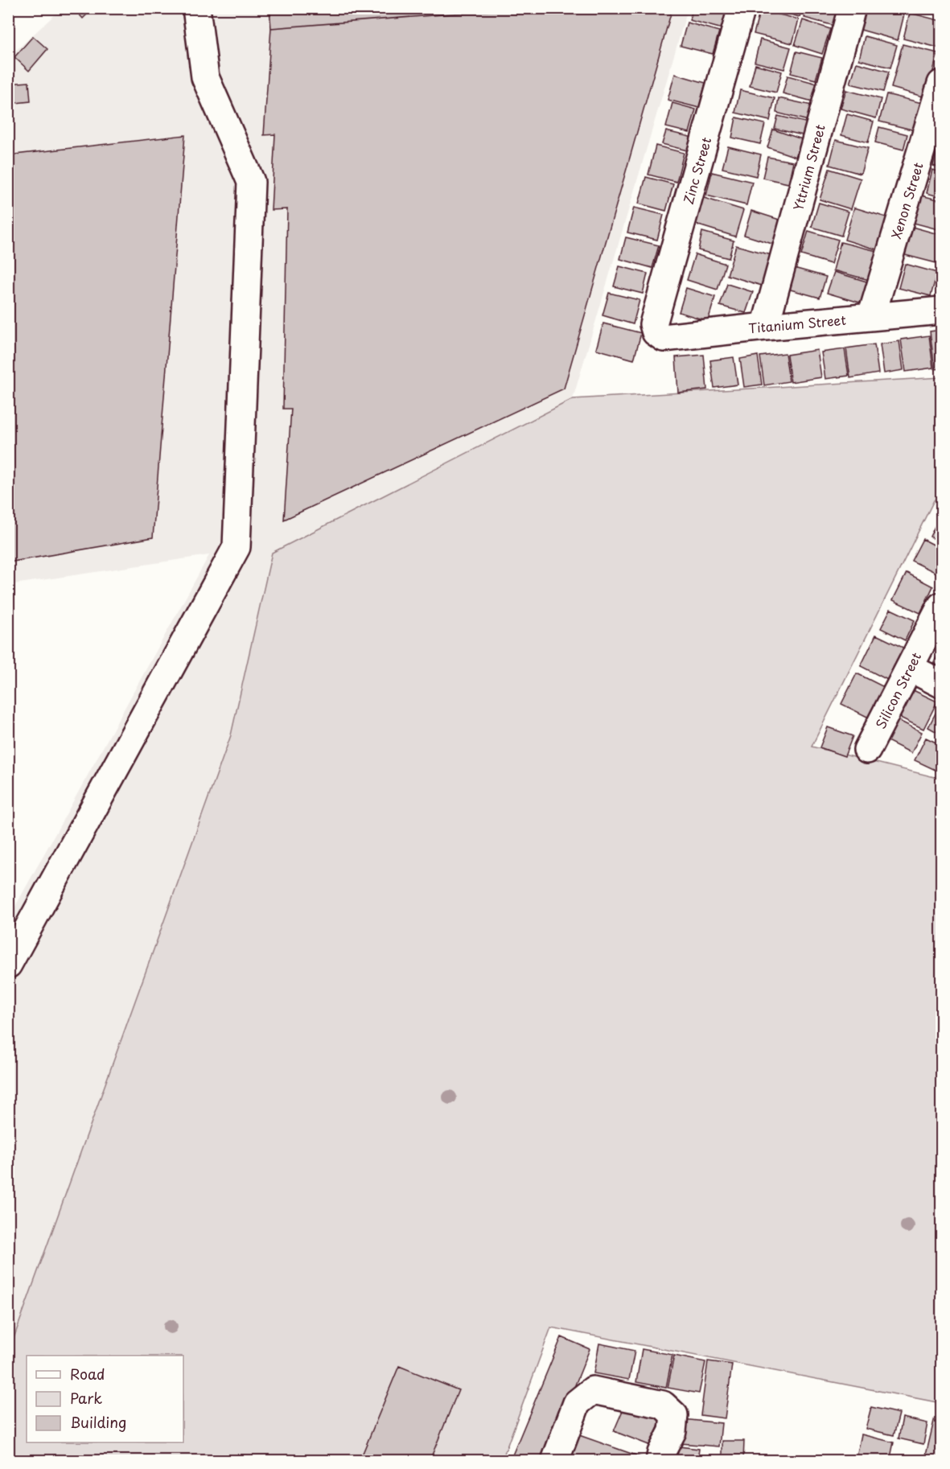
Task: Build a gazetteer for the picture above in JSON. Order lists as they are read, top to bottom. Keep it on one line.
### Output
{"streets":{"street":["Yttrium Street","Zinc Street","Xenon Street","Titanium Street","Silicon Street"]},"crossings":[["Yttrium Street","Titanium Street"],["Zinc Street","Titanium Street"],["Xenon Street","Titanium Street"]],"legend":["Road","Park","Building"]}
